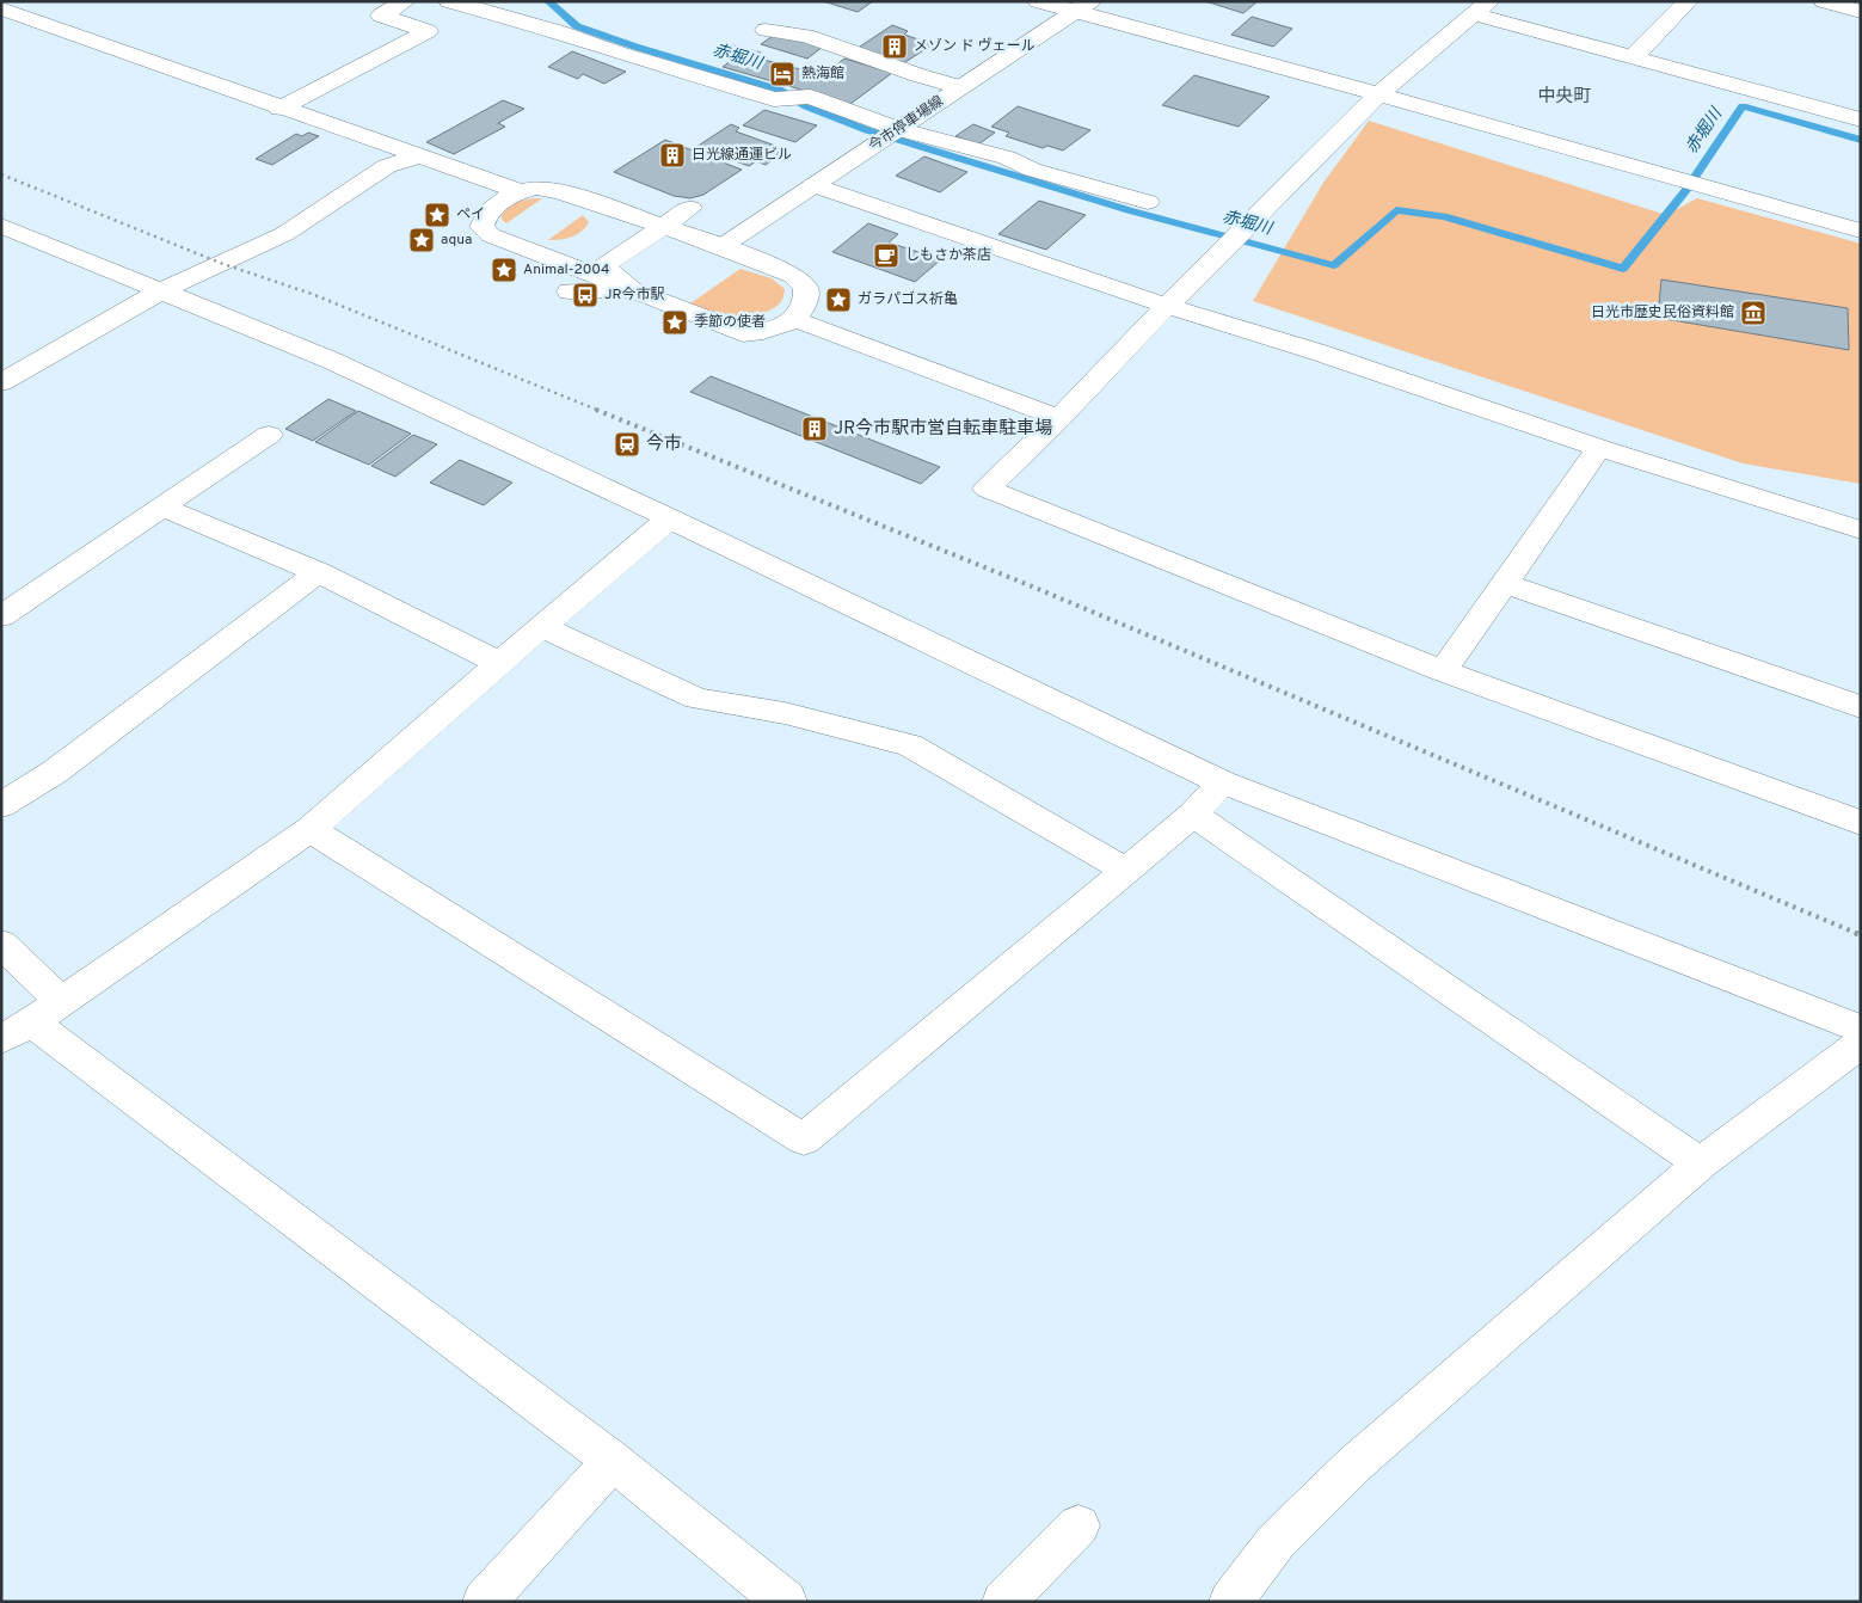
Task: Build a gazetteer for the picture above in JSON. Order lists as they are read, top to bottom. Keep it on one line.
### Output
{"streets":{"street":["今市停車場線"]},"districts":["中央町"],"water":["赤堀川"],"places":{"building":["メゾン ド ヴェール","日光線通運ビル","JR今市駅市営自転車駐車場"],"hotel":["熱海館"],"place":["ペイ","aqua","Animal-2004","ガラパゴス祈亀","季節の使者"],"cafe":["しもさか茶店"],"bus stop":["JR今市駅"],"museum":["日光市歴史民俗資料館"],"station":["今市"]}}
